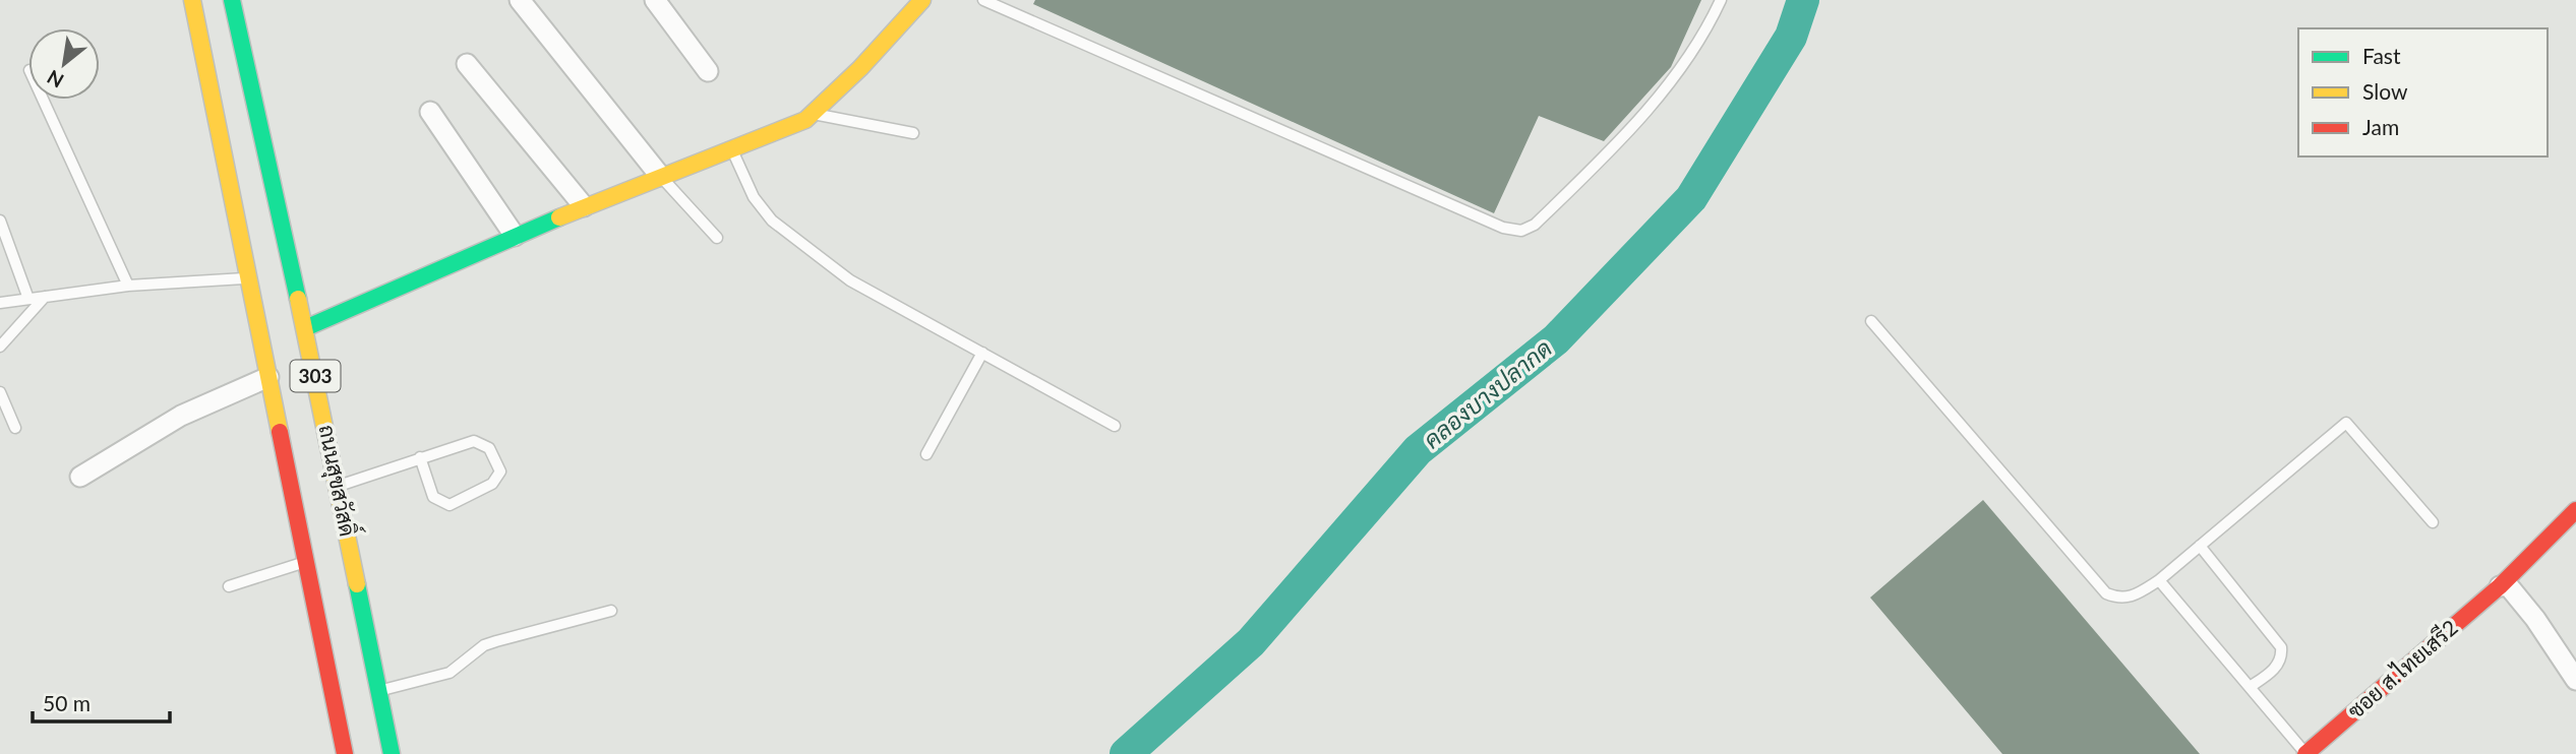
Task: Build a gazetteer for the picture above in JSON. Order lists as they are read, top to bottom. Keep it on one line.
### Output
{"streets":{"main road":["303","ถนนสุขสวัสดิ์","ซอย ส.ไทยเสรี2"]},"water":["คลองบางปลากด"],"legend":["Fast","Slow","Jam"],"scale_bar":"50 m","north":"bottom left"}
